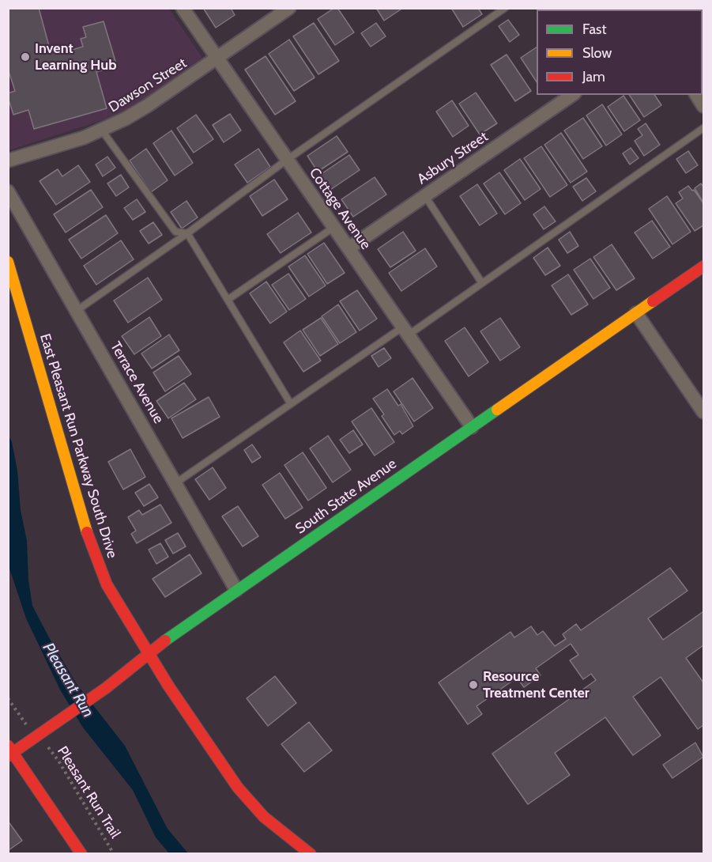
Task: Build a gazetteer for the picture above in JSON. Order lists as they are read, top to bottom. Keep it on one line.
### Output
{"streets":{"street":["Dawson Street","Asbury Street","Cottage Avenue","Terrace Avenue","East Pleasant Run Parkway South Drive","South State Avenue"],"path":["Pleasant Run Trail"]},"crossings":[["Dawson Street","Cottage Avenue"],["Asbury Street","Cottage Avenue"],["Cottage Avenue","South State Avenue"],["Terrace Avenue","South State Avenue"],["East Pleasant Run Parkway South Drive","South State Avenue"],["South State Avenue","Pleasant Run Trail"]],"water":["Pleasant Run"],"places":["Invent Learning Hub","Resource Treatment Center"],"legend":["Fast","Slow","Jam"]}
